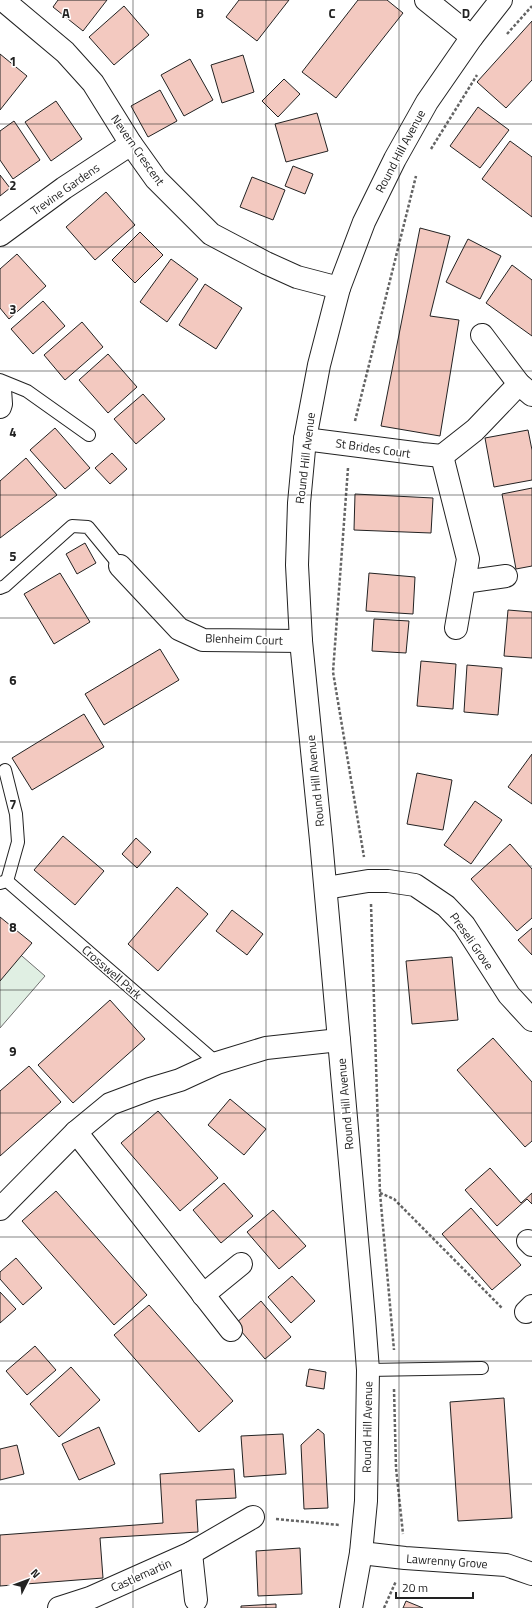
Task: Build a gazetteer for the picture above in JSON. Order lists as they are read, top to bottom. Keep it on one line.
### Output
{"streets":{"street":["Nevern Crescent","Round Hill Avenue","Trevine Gardens","St Brides Court","Blenheim Court","Preseli Grove","Lawrenny Grove","Castlemartin"],"lane":["Crosswell Park"]},"crossings":[["Nevern Crescent","Round Hill Avenue"],["Nevern Crescent","Trevine Gardens"],["Round Hill Avenue","St Brides Court"],["Round Hill Avenue","Blenheim Court"],["Round Hill Avenue","Preseli Grove"],["Round Hill Avenue","Lawrenny Grove"]],"scale_bar":"20 m","north":"top right","grid":{"columns":["A","B","C","D"],"rows":["1","2","3","4","5","6","7","8","9"]}}
